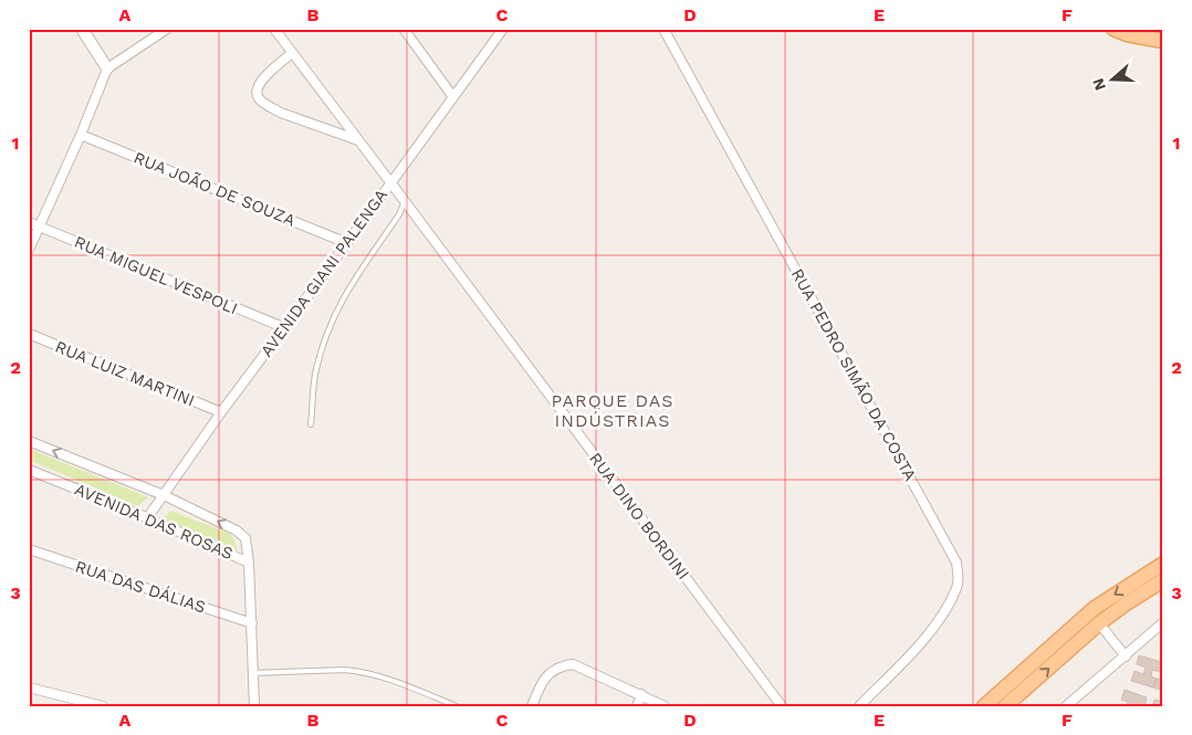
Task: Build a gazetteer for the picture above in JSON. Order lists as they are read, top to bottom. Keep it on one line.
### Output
{"streets":{"street":["RUA JOÃO DE SOUZA","AVENIDA GIANI PALENGA","RUA MIGUEL VESPOLI","RUA LUIZ MARTINI","RUA PEDRO SIMÃO DA COSTA","RUA DINO BORDINI","AVENIDA DAS ROSAS","RUA DAS DÁLIAS"]},"crossings":[["RUA JOÃO DE SOUZA","AVENIDA GIANI PALENGA"],["AVENIDA GIANI PALENGA","RUA MIGUEL VESPOLI"],["AVENIDA GIANI PALENGA","RUA LUIZ MARTINI"],["AVENIDA GIANI PALENGA","RUA DINO BORDINI"],["AVENIDA GIANI PALENGA","AVENIDA DAS ROSAS"]],"districts":["PARQUE DAS INDÚSTRIAS"],"north":"left","grid":{"columns":["A","B","C","D","E","F"],"rows":["1","2","3"]}}
